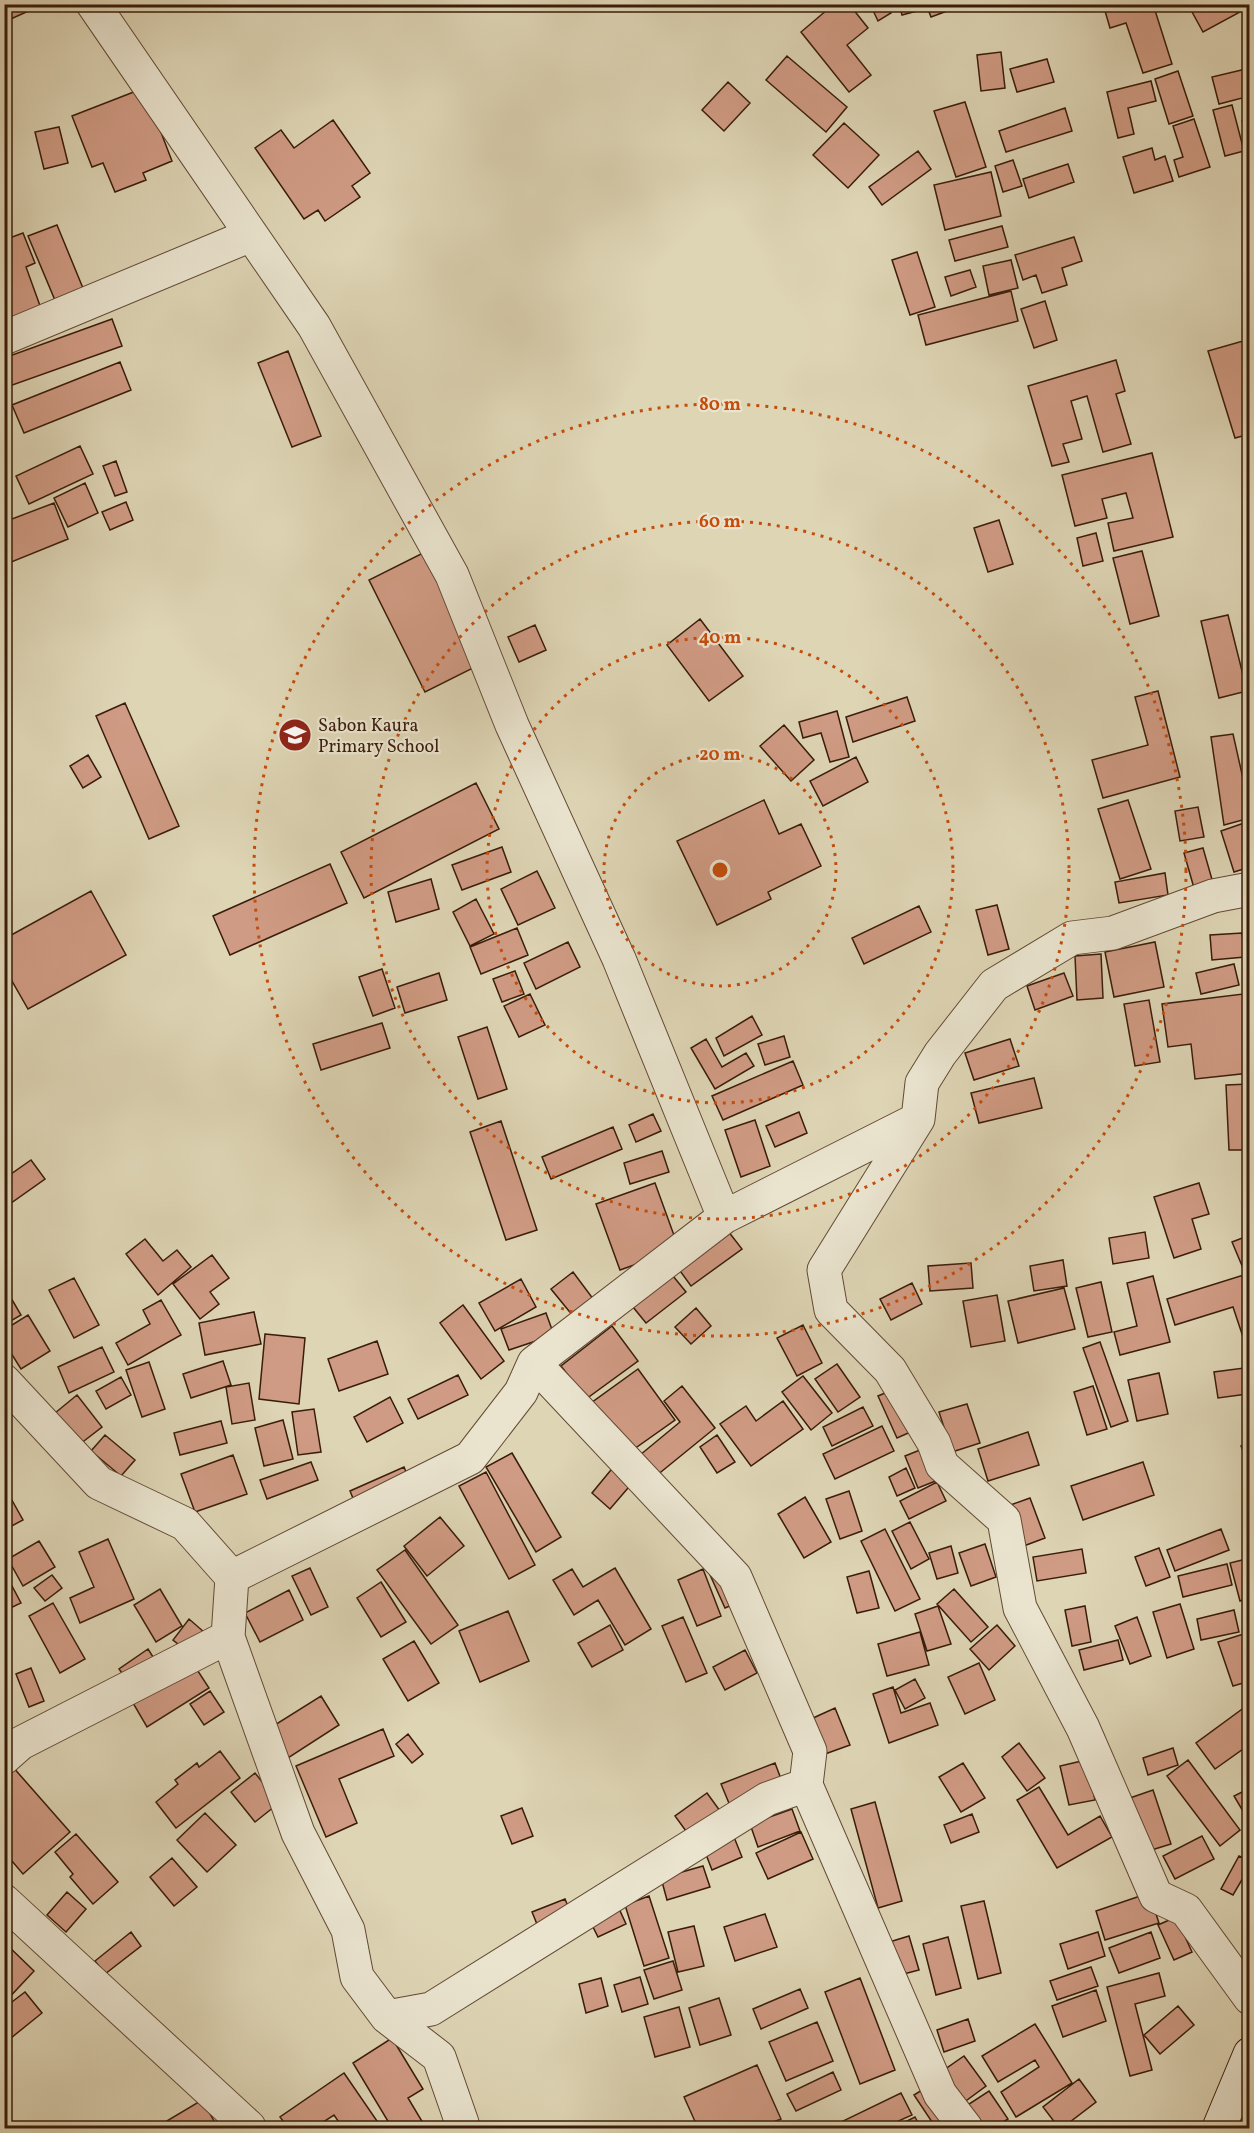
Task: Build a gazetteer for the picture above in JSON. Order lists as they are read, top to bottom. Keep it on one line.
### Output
{"places":{"school or university":["Sabon Kaura Primary School"]},"rings":["80 m","60 m","40 m","20 m"]}
